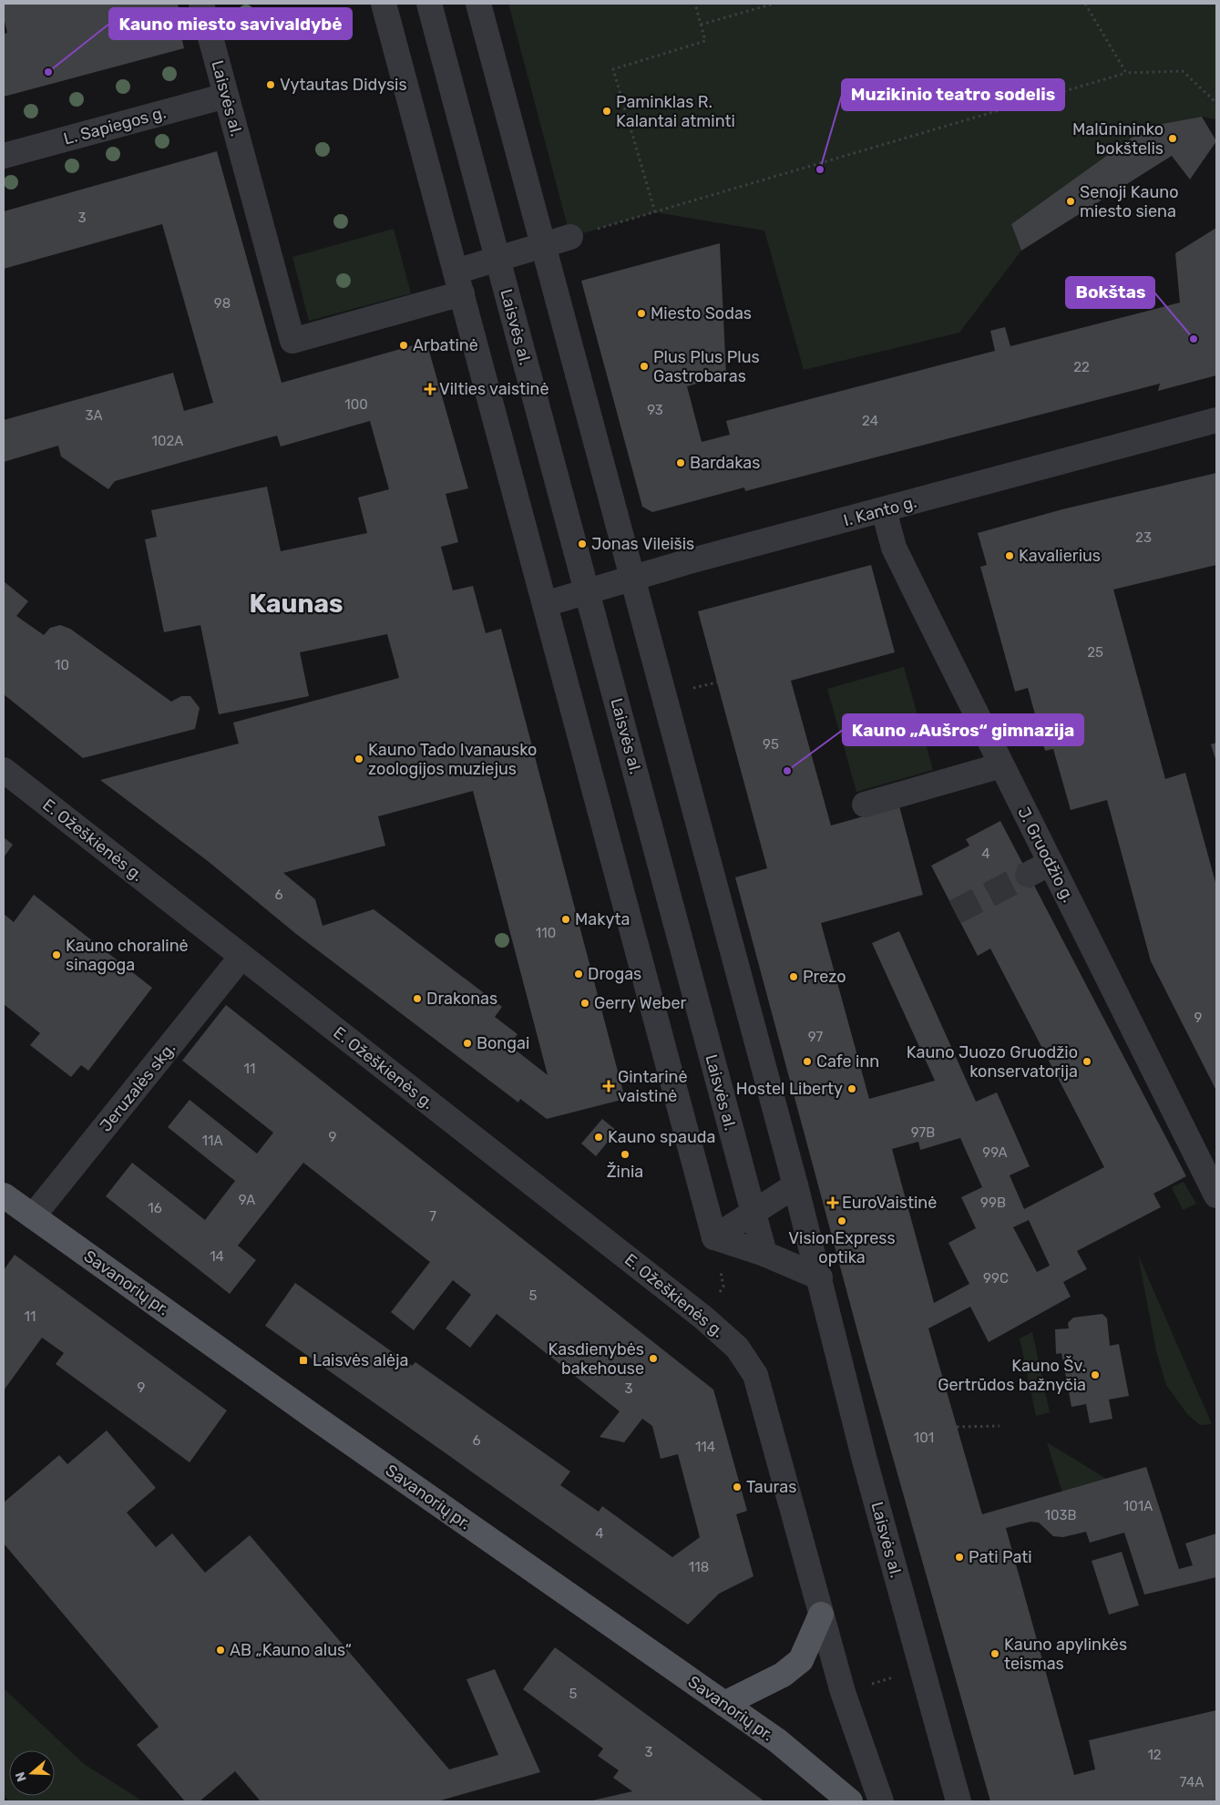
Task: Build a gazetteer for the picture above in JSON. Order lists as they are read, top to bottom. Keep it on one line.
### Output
{"streets":{"main road":["Savanorių pr."],"street":["Laisvės al.","L. Sapiegos g.","I. Kanto g.","E. Ožeškienės g.","J. Gruodžio g.","Jeruzalės skg."]},"crossings":[["Laisvės al.","L. Sapiegos g."],["Laisvės al.","I. Kanto g."],["I. Kanto g.","J. Gruodžio g."],["E. Ožeškienės g.","Jeruzalės skg."],["Jeruzalės skg.","Savanorių pr."]],"districts":["Kaunas"],"places":{"other":["Kauno miesto savivaldybė","Vytautas Didysis","Paminklas R. Kalantai atminti","Malūnininko bokštelis","Muzikinio teatro sodelis","Senoji Kauno miesto siena","Miesto Sodas","Bokštas","Arbatinė","Plus Plus Plus Gastrobaras","Bardakas","Jonas Vileišis","Kavalierius","Kauno Tado Ivanausko zoologijos muziejus","Kauno „Aušros“ gimnazija","Makyta","Kauno choralinė sinagoga","Drogas","Prezo","Drakonas","Gerry Weber","Bongai","Cafe inn","Kauno Juozo Gruodžio konservatorija","Hostel Liberty","Kauno spauda","Žinia","VisionExpress optika","Kasdienybės bakehouse","Kauno Šv. Gertrūdos bažnyčia","Tauras","Pati Pati","AB „Kauno alus“","Kauno apylinkės teismas"],"health":["Vilties vaistinė","Gintarinė vaistinė","EuroVaistinė"],"transit":["Laisvės alėja"]},"house_numbers":["3","98","22","100","93","3A","24","102A","23","25","10","95","4","6","110","9","97","11","97B","9","11A","99A","9A","99B","16","7","14","99C","5","11","9","3","101","6","114","101A","103B","4","118","5","3","12","74A"],"north":"left"}
